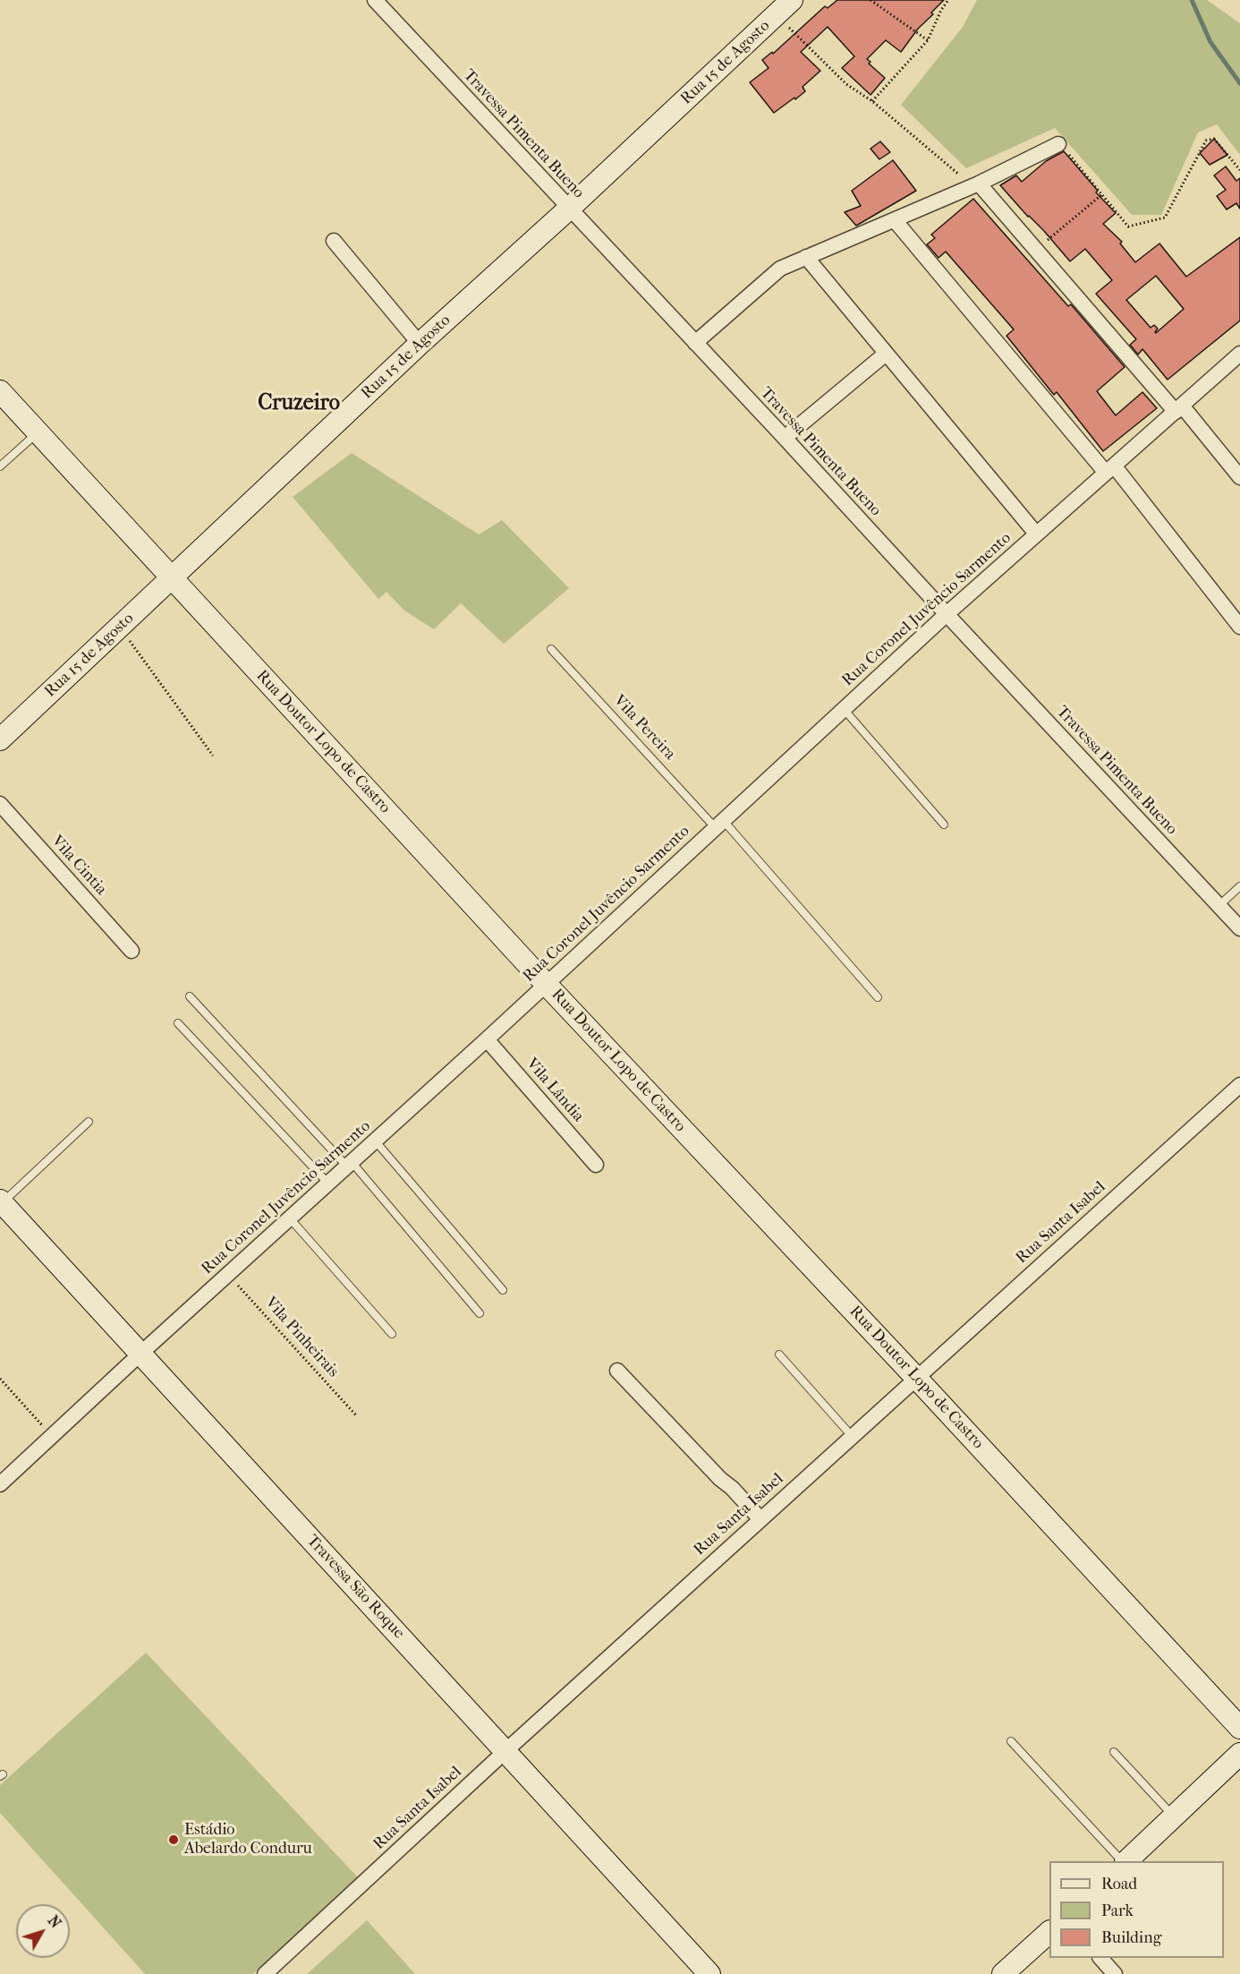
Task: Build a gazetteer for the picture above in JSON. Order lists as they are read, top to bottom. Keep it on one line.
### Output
{"streets":{"main road":["Rua 15 de Agosto","Rua Doutor Lopo de Castro","Travessa São Roque"],"street":["Travessa Pimenta Bueno","Rua Coronel Juvêncio Sarmento","Vila Cintia","Vila Lândia","Rua Santa Isabel"],"lane":["Vila Pereira"],"path":["Vila Pinheirais"]},"crossings":[["Rua 15 de Agosto","Travessa Pimenta Bueno"],["Rua 15 de Agosto","Rua Doutor Lopo de Castro"],["Travessa Pimenta Bueno","Rua Coronel Juvêncio Sarmento"],["Rua Coronel Juvêncio Sarmento","Vila Pereira"],["Rua Coronel Juvêncio Sarmento","Rua Doutor Lopo de Castro"],["Rua Coronel Juvêncio Sarmento","Vila Lândia"],["Rua Coronel Juvêncio Sarmento","Vila Pinheirais"],["Rua Coronel Juvêncio Sarmento","Travessa São Roque"],["Rua Doutor Lopo de Castro","Rua Santa Isabel"],["Rua Santa Isabel","Travessa São Roque"]],"districts":["Cruzeiro"],"places":["Estádio Abelardo Conduru"],"legend":["Road","Park","Building"],"north":"top right"}
